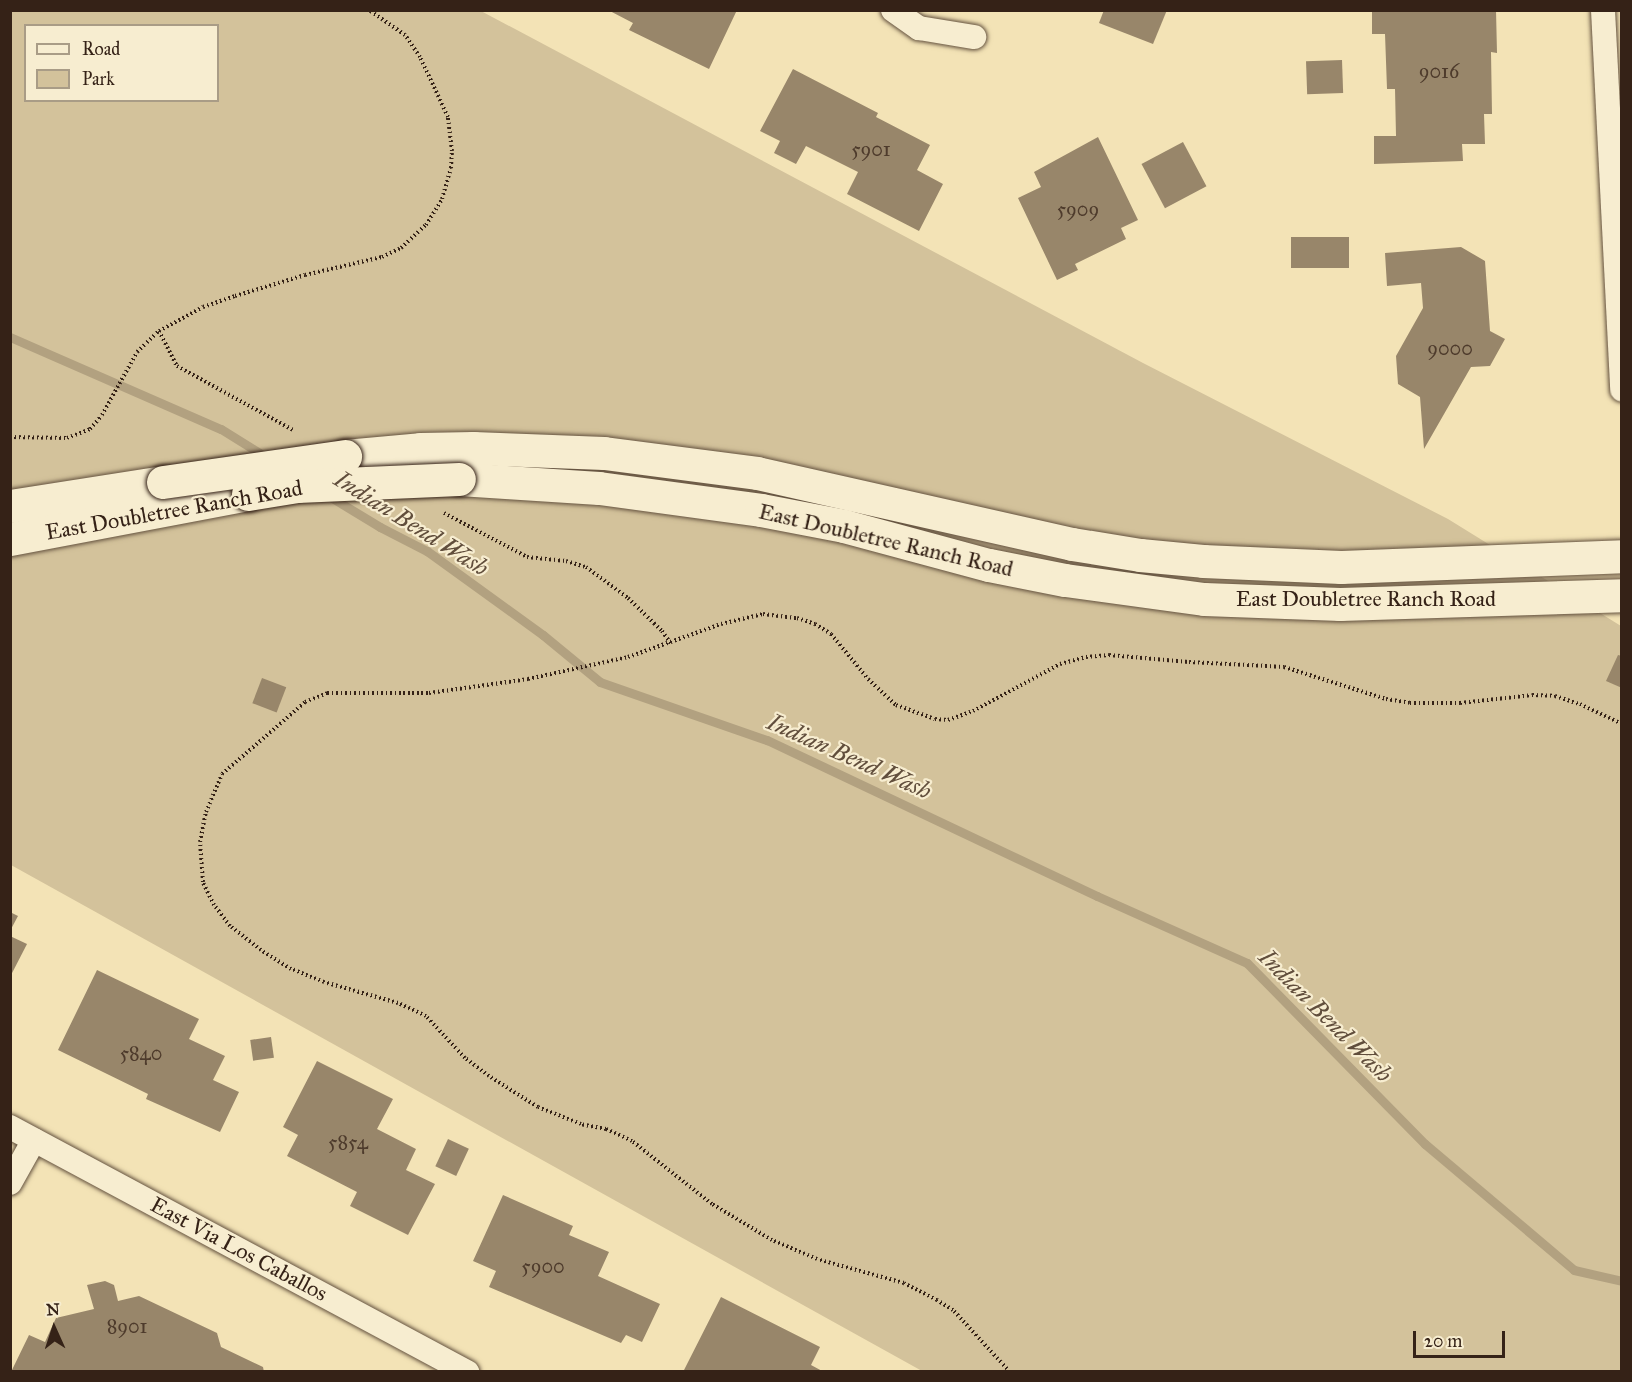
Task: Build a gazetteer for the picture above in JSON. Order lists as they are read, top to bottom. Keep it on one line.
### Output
{"streets":{"main road":["East Doubletree Ranch Road"],"street":["East Via Los Caballos"]},"water":["Indian Bend Wash"],"house_numbers":["9016","5901","5909","9000","5840","5854","5900","8901"],"legend":["Road","Park"],"scale_bar":"20 m","north":"top"}
